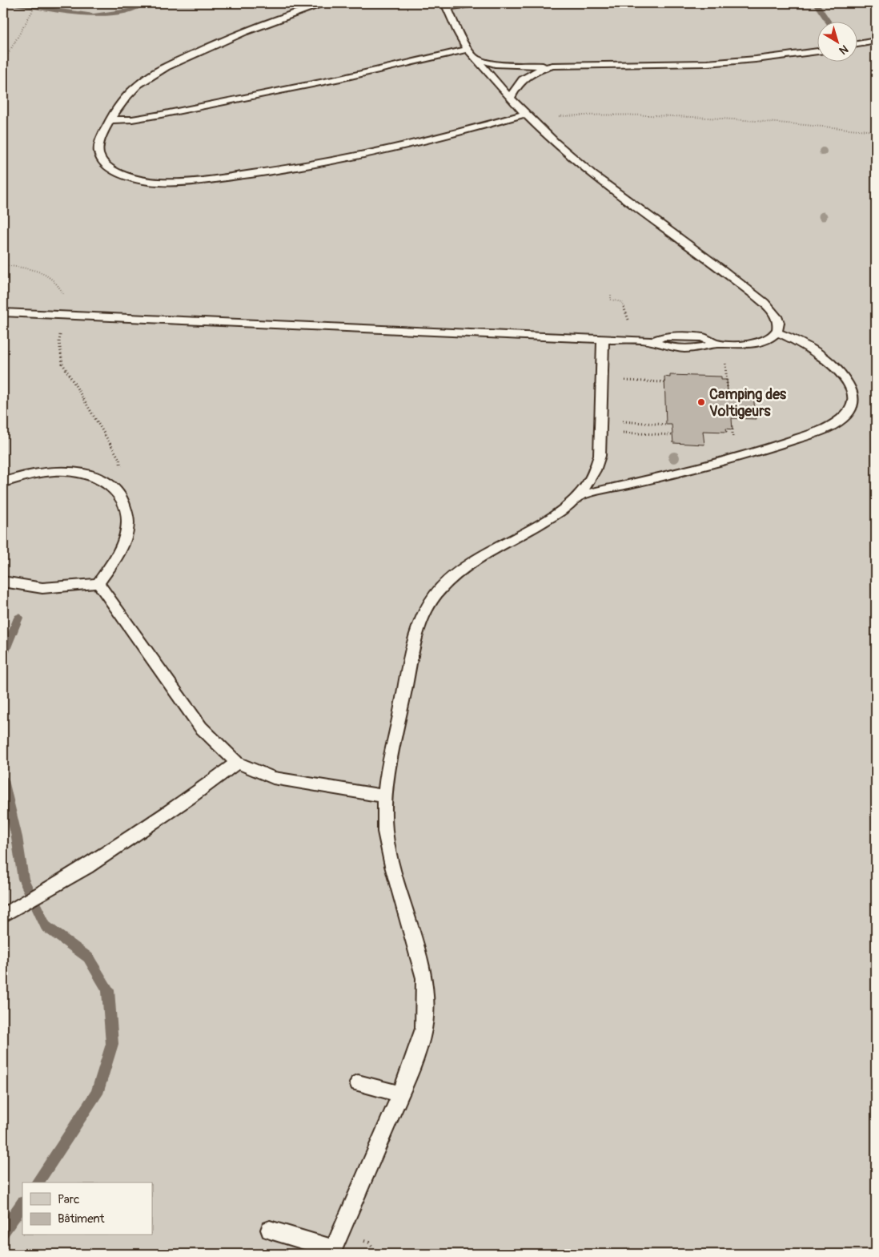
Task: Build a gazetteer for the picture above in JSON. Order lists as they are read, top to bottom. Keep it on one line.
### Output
{"places":["Camping des Voltigeurs"],"legend":["Parc","Bâtiment"],"north":"bottom right"}
